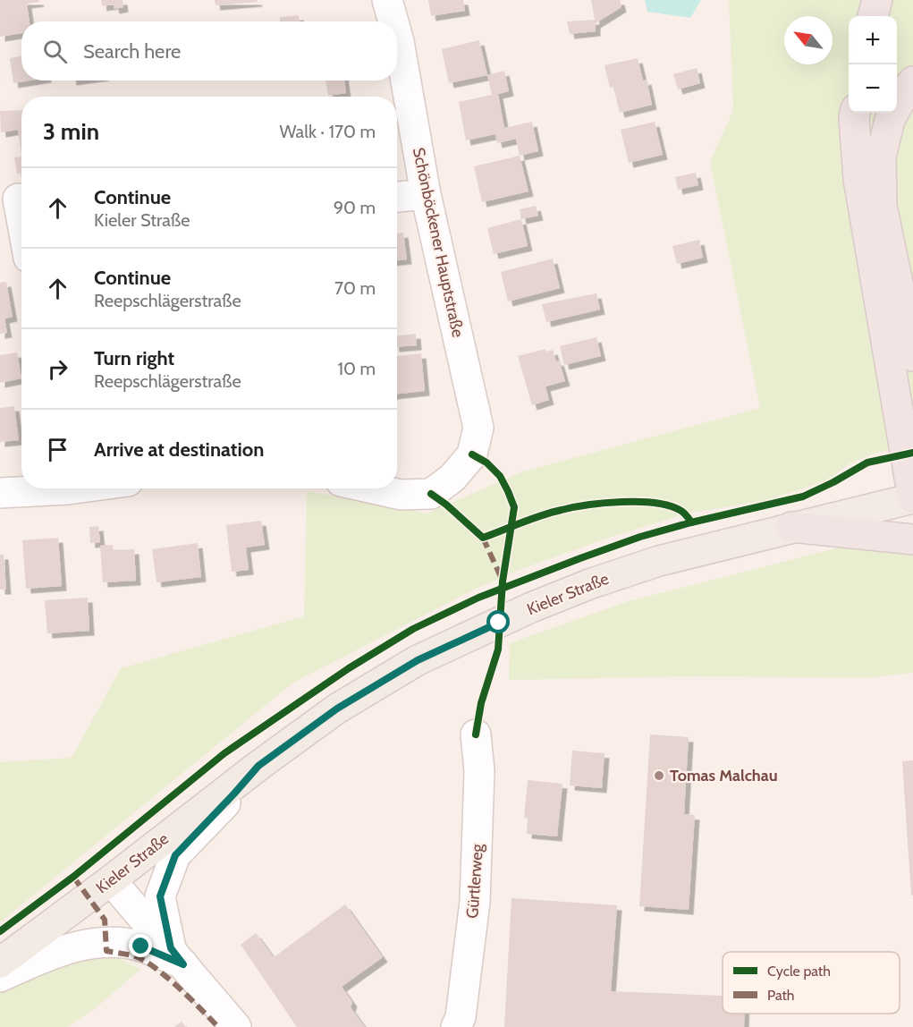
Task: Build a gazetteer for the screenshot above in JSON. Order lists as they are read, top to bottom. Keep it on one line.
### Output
{"streets":{"main road":["Kieler Straße"],"street":["Schönböckener Hauptstraße","Gürtlerweg"]},"places":["Tomas Malchau"],"legend":["Cycle path","Path"],"north":"top left","page":{"map_buttons":["+","−"],"search":"Search here","heading":["3 min","Walk · 170 m"],"list":[["Continue","Kieler Straße","90 m"],["Continue","Reepschlägerstraße","70 m"],["Turn right","Reepschlägerstraße","10 m"],"Arrive at destination"]}}
